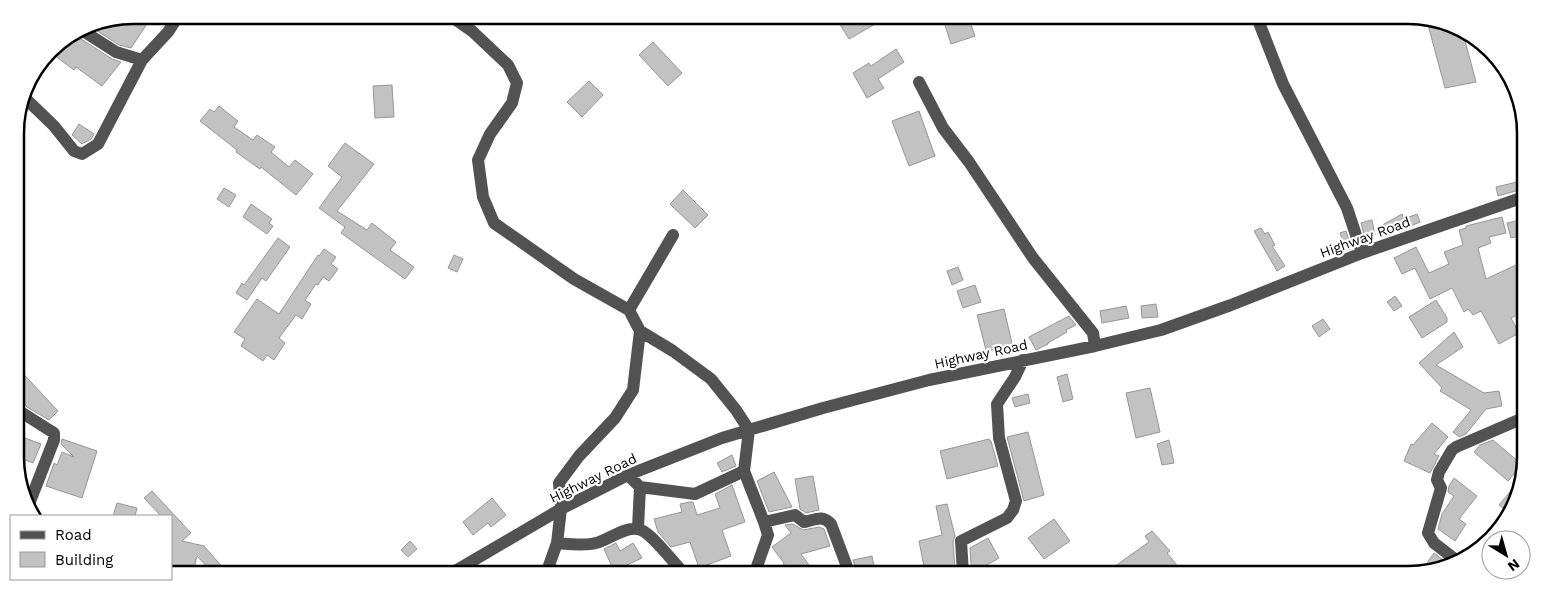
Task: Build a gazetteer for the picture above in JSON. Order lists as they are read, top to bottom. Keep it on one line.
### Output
{"streets":{"street":["Highway Road"]},"legend":["Road","Building"],"north":"bottom right"}
